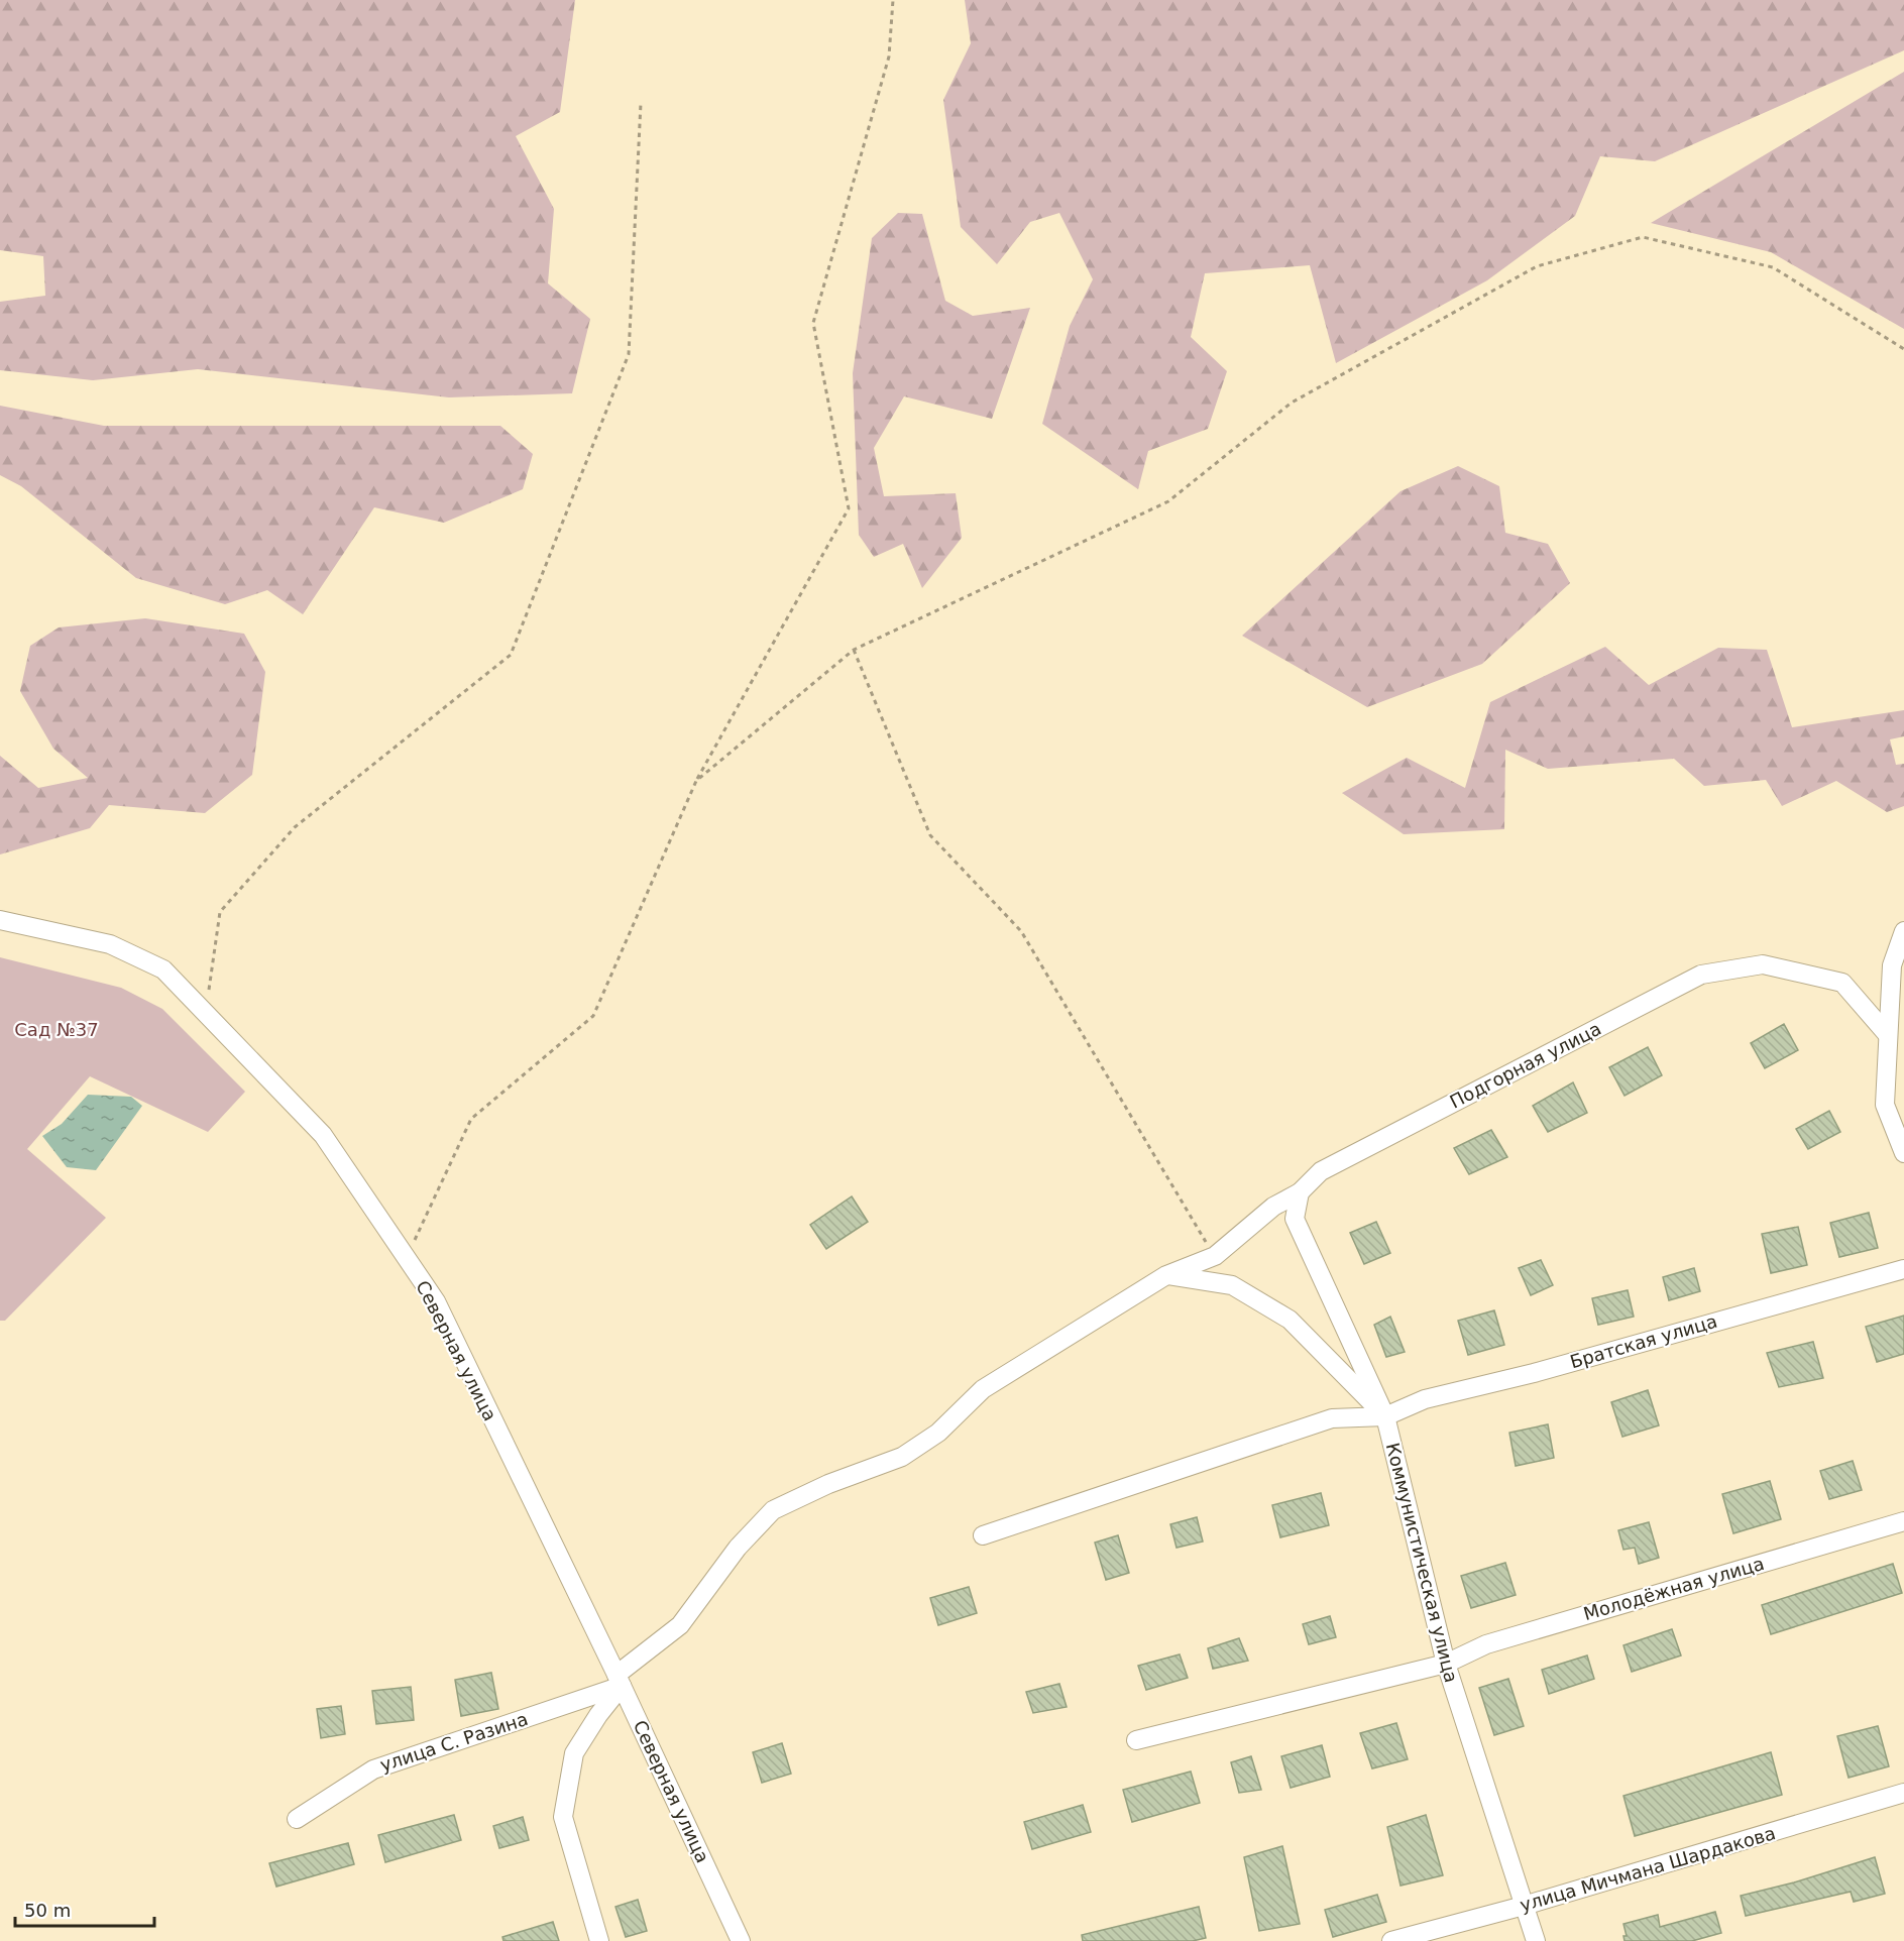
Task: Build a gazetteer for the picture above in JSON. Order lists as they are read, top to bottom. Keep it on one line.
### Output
{"streets":{"street":["Подгорная улица","Братская улица","Северная улица","Коммунистическая улица","Молодёжная улица","улица С. Разина","улица Мичмана Шардакова"]},"crossings":[["Подгорная улица","Северная улица"],["Подгорная улица","Коммунистическая улица"],["Подгорная улица","улица С. Разина"],["Братская улица","Коммунистическая улица"],["Северная улица","улица С. Разина"],["Коммунистическая улица","Молодёжная улица"],["Коммунистическая улица","улица Мичмана Шардакова"]],"parks":["Сад №37"],"scale_bar":"50 m"}
